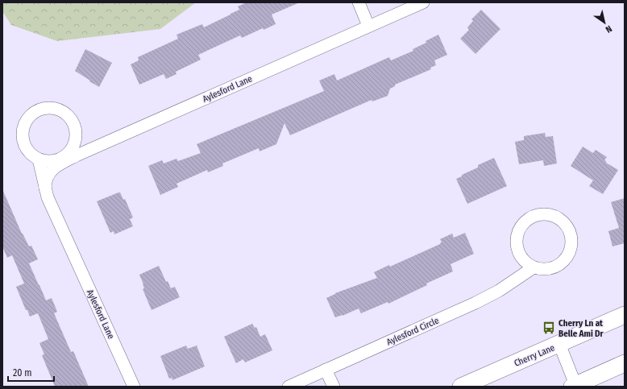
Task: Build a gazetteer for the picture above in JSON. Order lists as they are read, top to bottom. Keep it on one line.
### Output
{"streets":{"main road":["Cherry Lane"],"street":["Aylesford Lane","Aylesford Circle"]},"places":{"bus stop":["Cherry Ln at Belle Ami Dr"]},"scale_bar":"20 m","north":"bottom right"}
